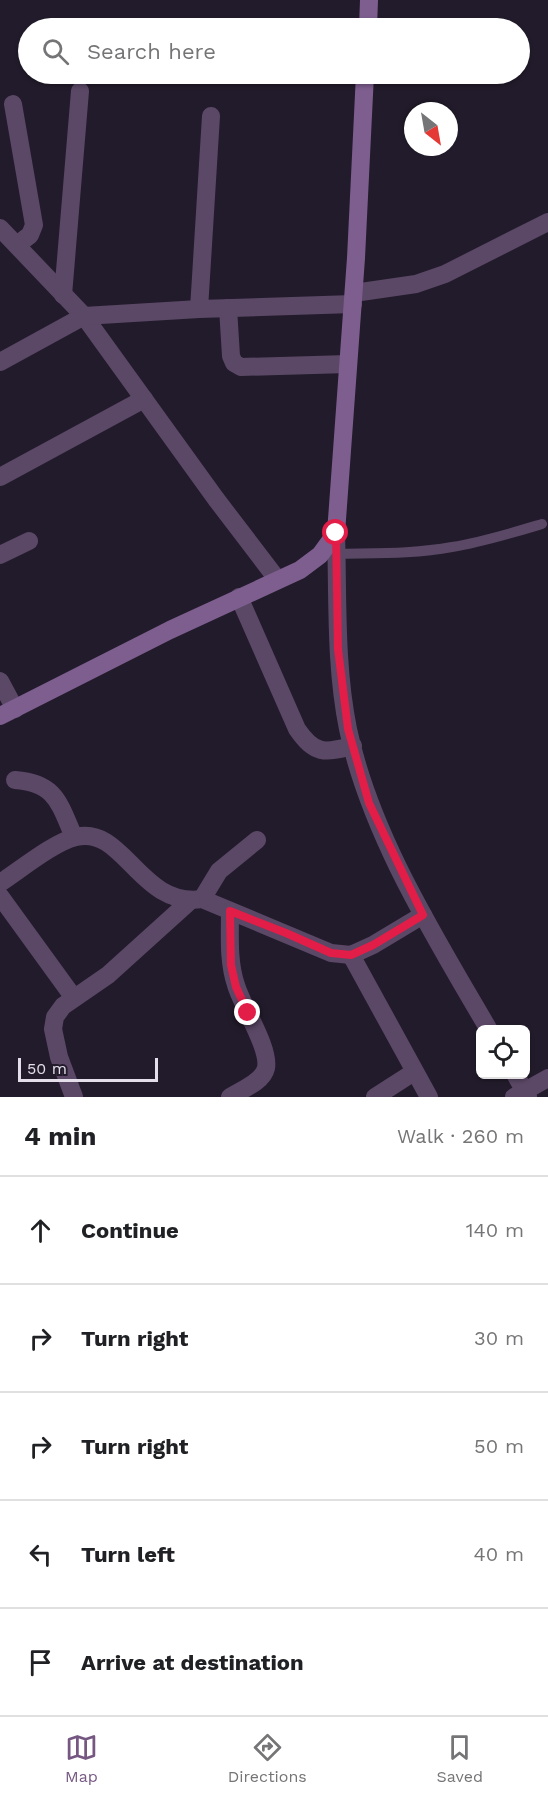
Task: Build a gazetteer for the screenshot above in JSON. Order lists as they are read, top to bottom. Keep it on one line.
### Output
{"scale_bar":"50 m","north":"bottom right","page":{"search":"Search here","scale":"50 m","heading":["4 min","Walk · 260 m"],"list":[["Continue","140 m"],["Turn right","30 m"],["Turn right","50 m"],["Turn left","40 m"],"Arrive at destination"],"nav":["Map","Directions","Saved"]}}
